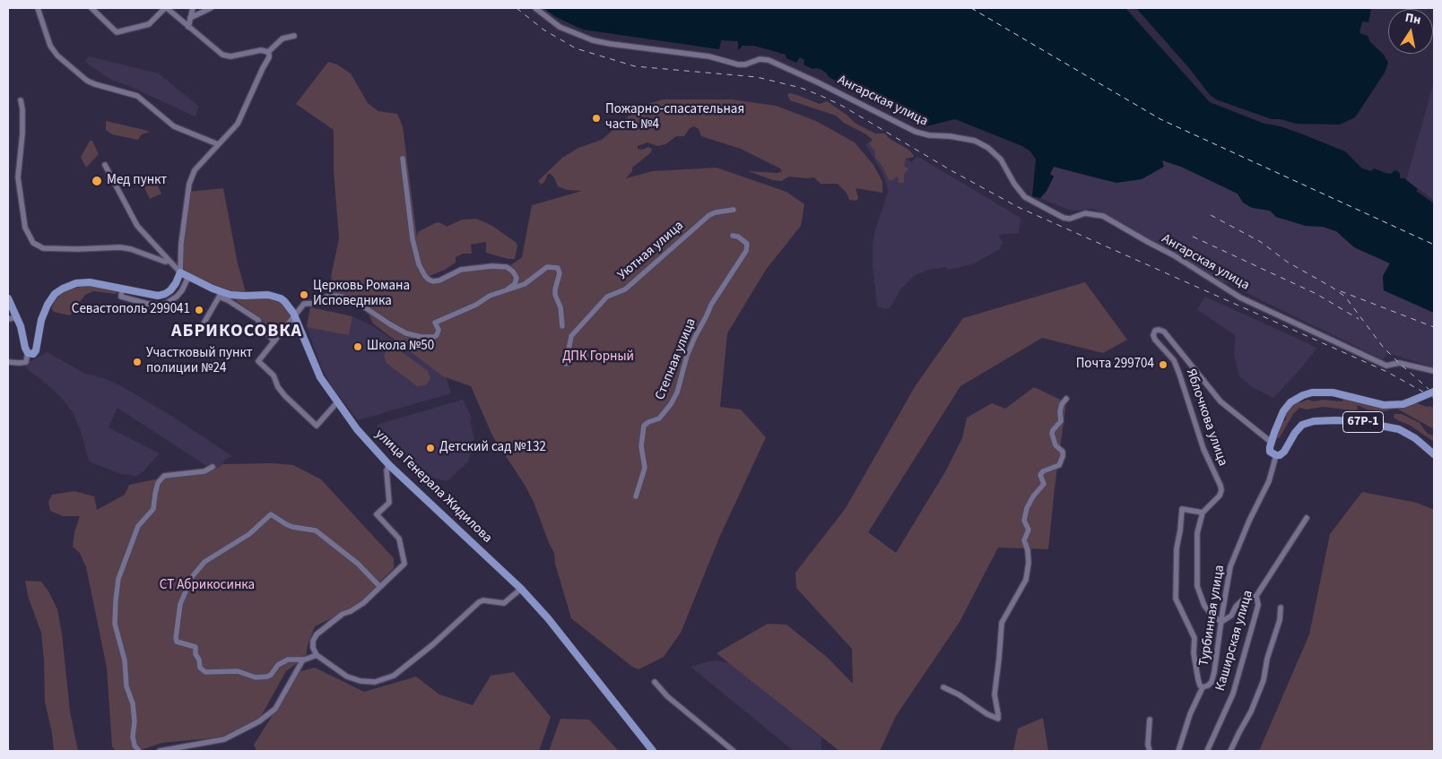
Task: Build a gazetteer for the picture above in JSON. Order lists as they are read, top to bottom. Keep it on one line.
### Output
{"streets":{"main road":["67Р-1","улица Генерала Жидилова"],"street":["Ангарская улица","Уютная улица","Степная улица","Яблочкова улица","Турбинная улица","Каширская улица"]},"crossings":[["Яблочкова улица","67Р-1"],["67Р-1","Турбинная улица"]],"districts":["АБРИКОСОВКА"],"parks":["ДПК Горный","СТ Абрикосинка"],"places":["Пожарно-спасательная часть №4","Мед пункт","Церковь Романа Исповедника","Севастополь 299041","Школа №50","Участковый пункт полиции №24","Почта 299704","Детский сад №132"],"north":"top"}
